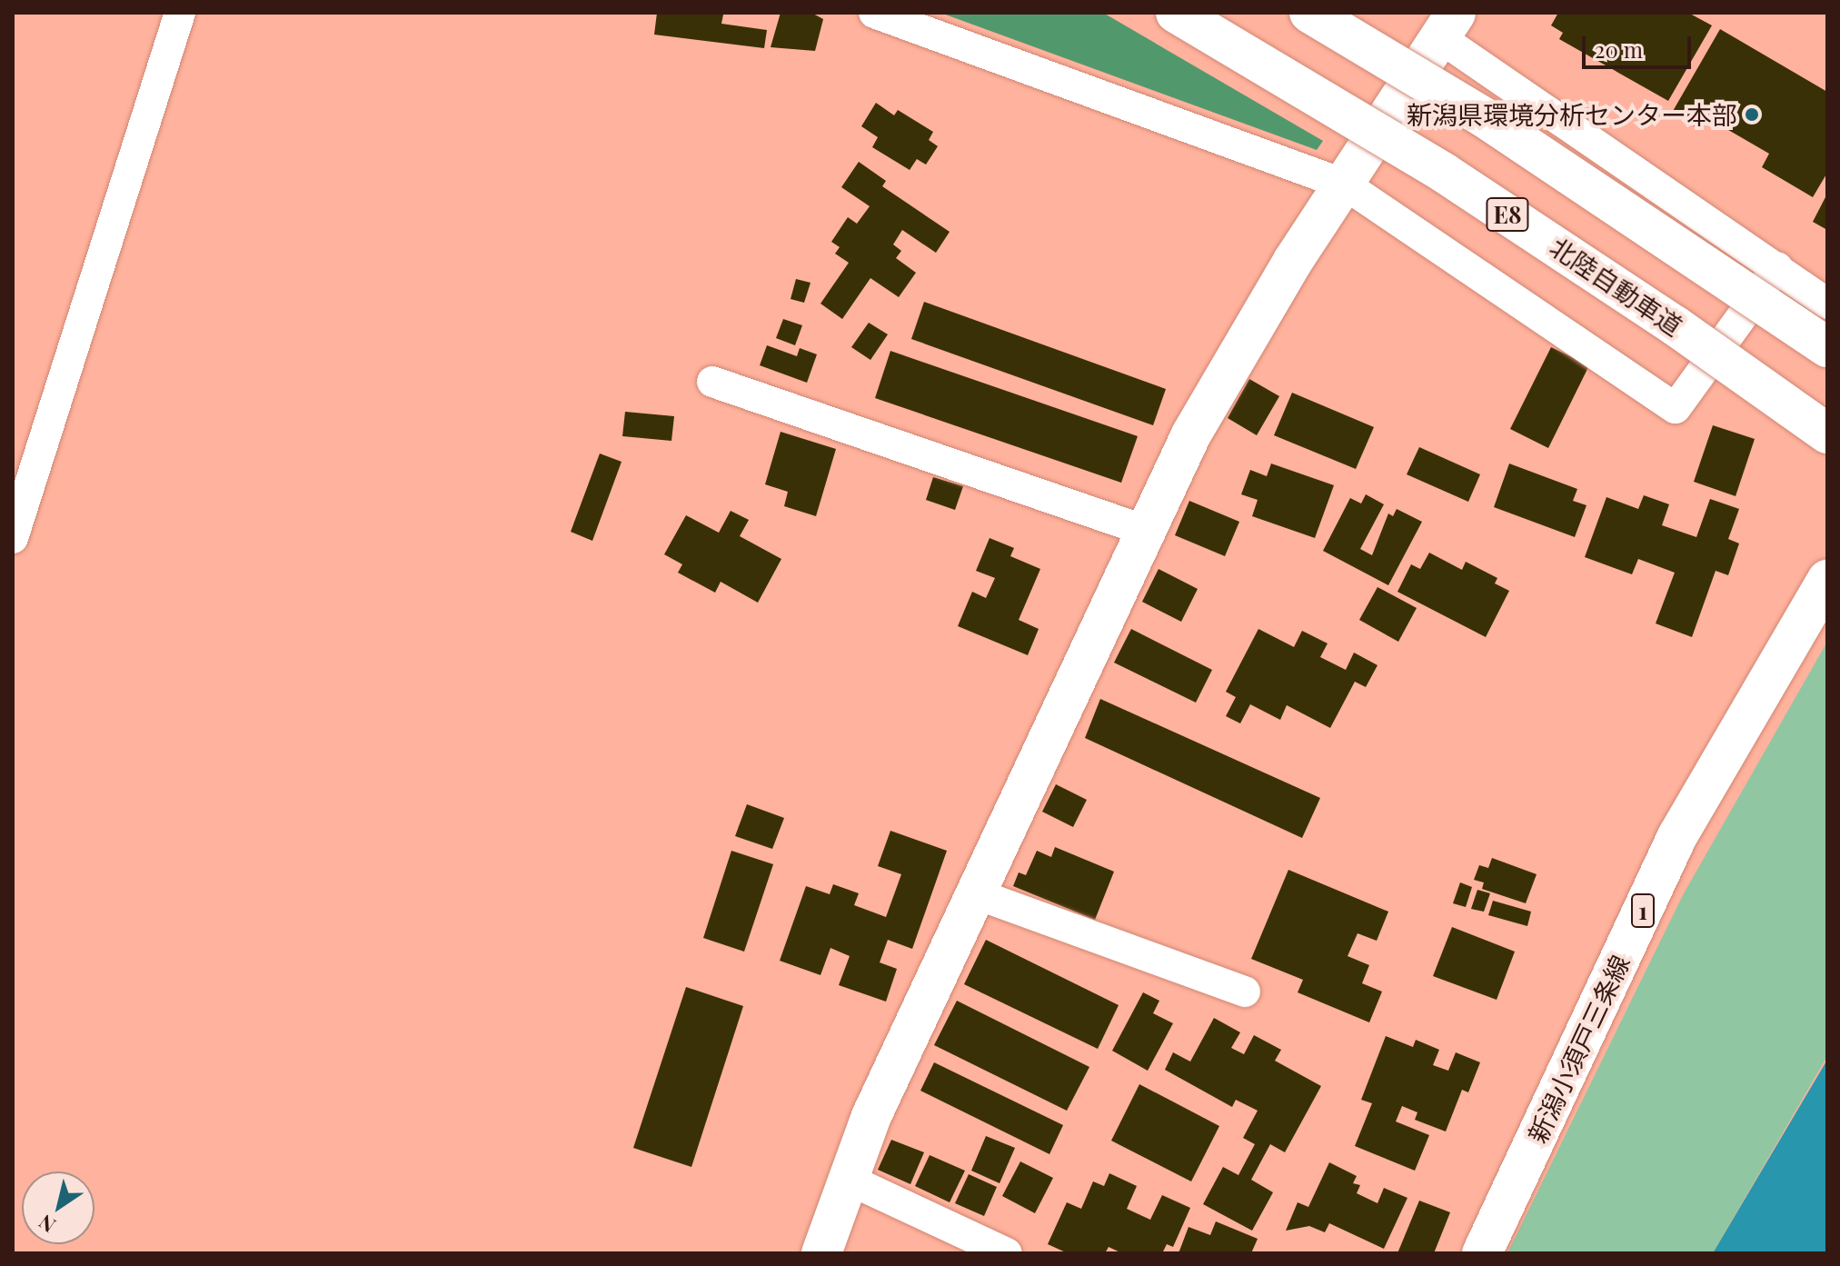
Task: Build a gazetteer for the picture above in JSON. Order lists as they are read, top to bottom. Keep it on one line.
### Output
{"streets":{"main road":["E8","北陸自動車道","1","新潟小須戸三条線"]},"places":["新潟県環境分析センター本部"],"scale_bar":"20 m","north":"bottom left"}
